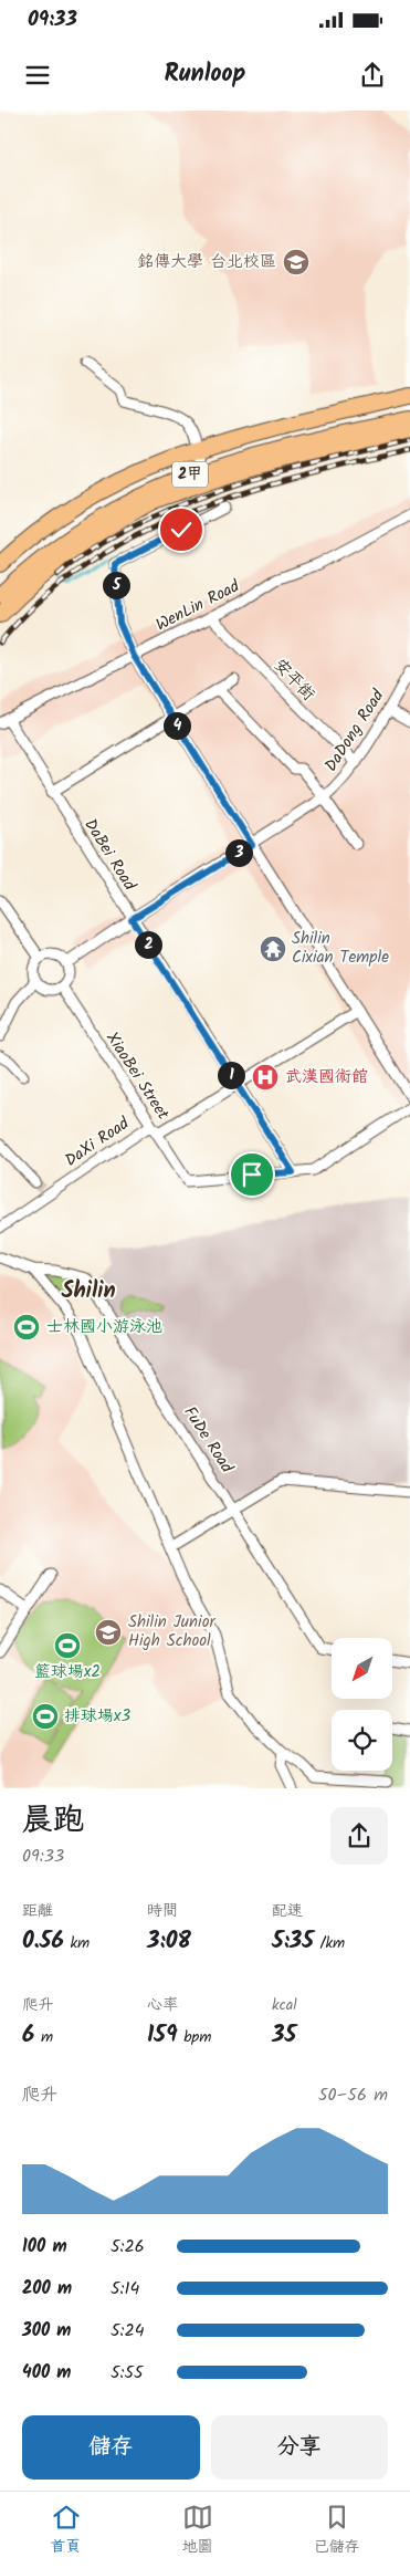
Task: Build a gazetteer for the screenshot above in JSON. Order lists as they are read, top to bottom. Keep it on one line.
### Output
{"streets":{"main road":["2甲"],"street":["WenLin Road","安平街","DaDong Road","DaBei Road","XiaoBei Street","DaXi Road","FuDe Road"]},"crossings":[["WenLin Road","安平街"],["WenLin Road","DaBei Road"],["安平街","DaDong Road"],["DaDong Road","DaBei Road"],["DaDong Road","XiaoBei Street"],["DaBei Road","XiaoBei Street"],["DaBei Road","DaXi Road"],["XiaoBei Street","DaXi Road"]],"districts":["Shilin"],"places":{"school or university":["銘傳大學 台北校區","Shilin Junior High School"],"temple":["Shilin Cixian Temple"],"hospital":["武漢國術館"],"sports":["士林國小游泳池","籃球場x2","排球場x3"]},"north":"bottom left","page":{"status":"09:33","header":"Runloop","pins":["5","4","3","2","1"],"heading":["晨跑","09:33"],"stats":[["距離","0.56 km"],["時間","3:08"],["配速","5:35 /km"],["爬升","6 m"],["心率","159 bpm"],["kcal","35"]],"chart":["爬升","50–56 m"],"list":[{"name":"100 m","note":"5:26"},{"name":"200 m","note":"5:14"},{"name":"300 m","note":"5:24"},{"name":"400 m","note":"5:55"}],"buttons":["儲存","分享"],"tabs":["首頁","地圖","已儲存"]}}
